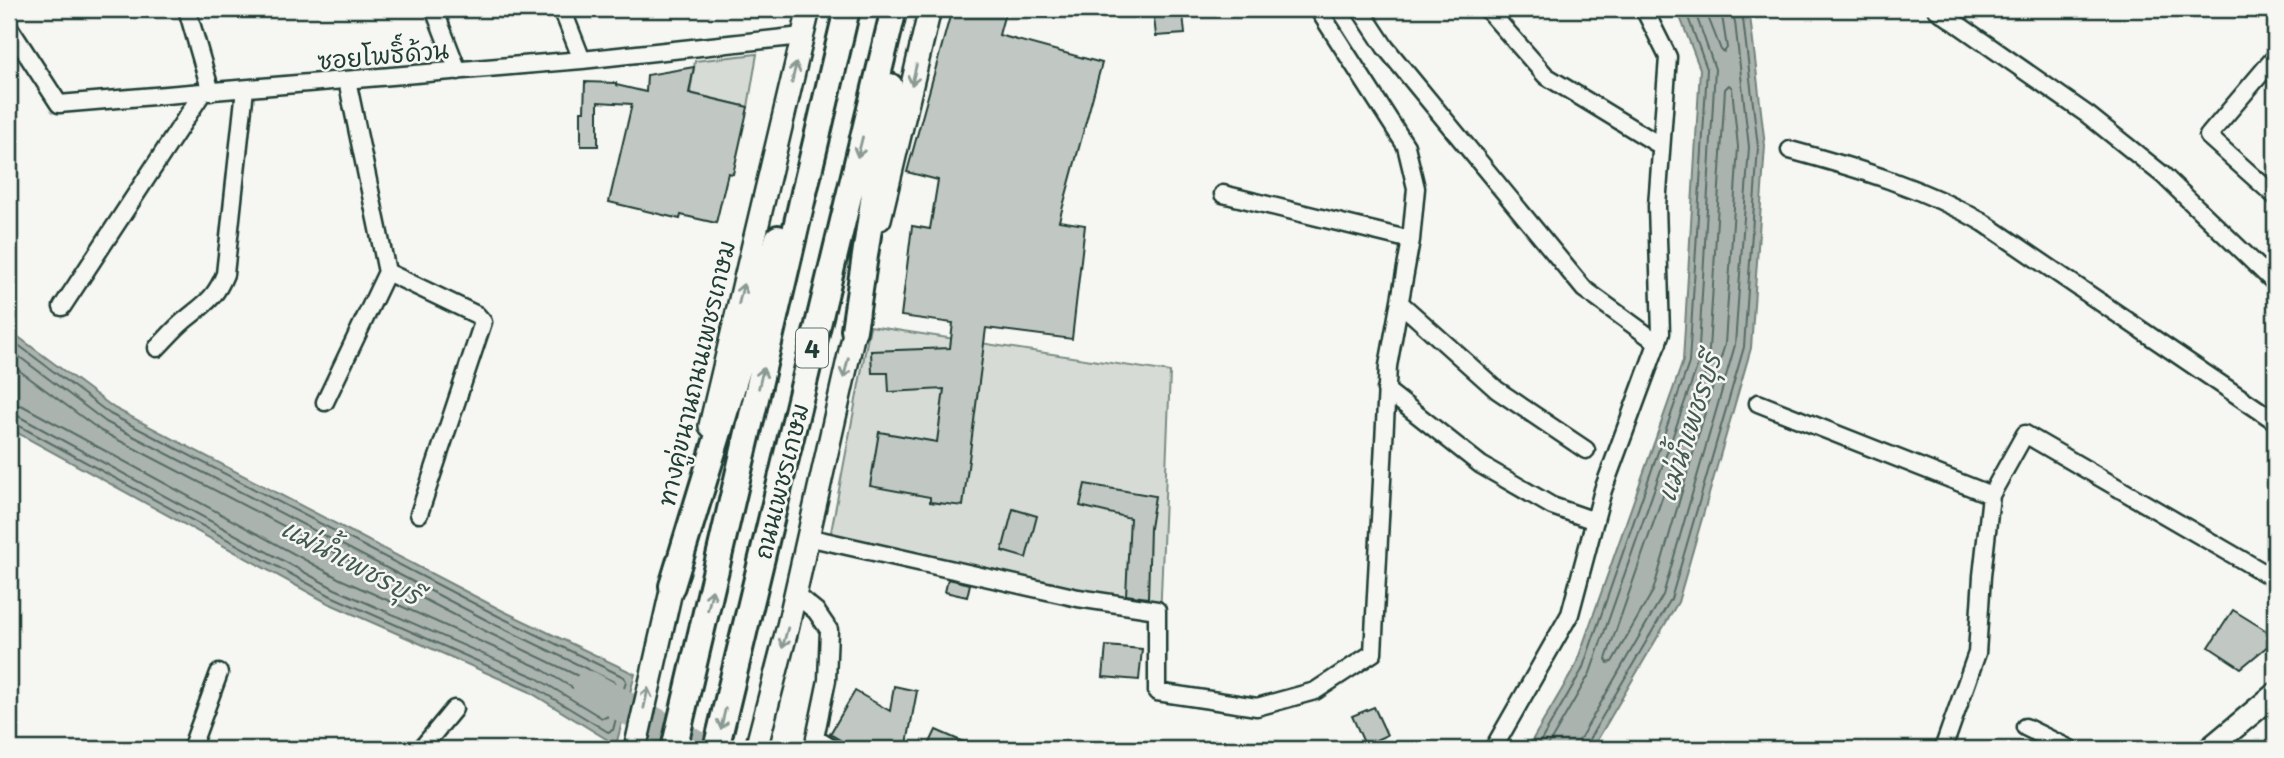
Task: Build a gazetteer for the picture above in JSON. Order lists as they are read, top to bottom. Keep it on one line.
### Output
{"streets":{"highway":["4","ถนนเพชรเกษม"],"main road":["ทางคู่ขนานถนนเพชรเกษม"],"street":["ซอยโพธิ์ด้วน"]},"crossings":[["ซอยโพธิ์ด้วน","ทางคู่ขนานถนนเพชรเกษม"]],"water":["แม่น้ำเพชรบุรี"]}
